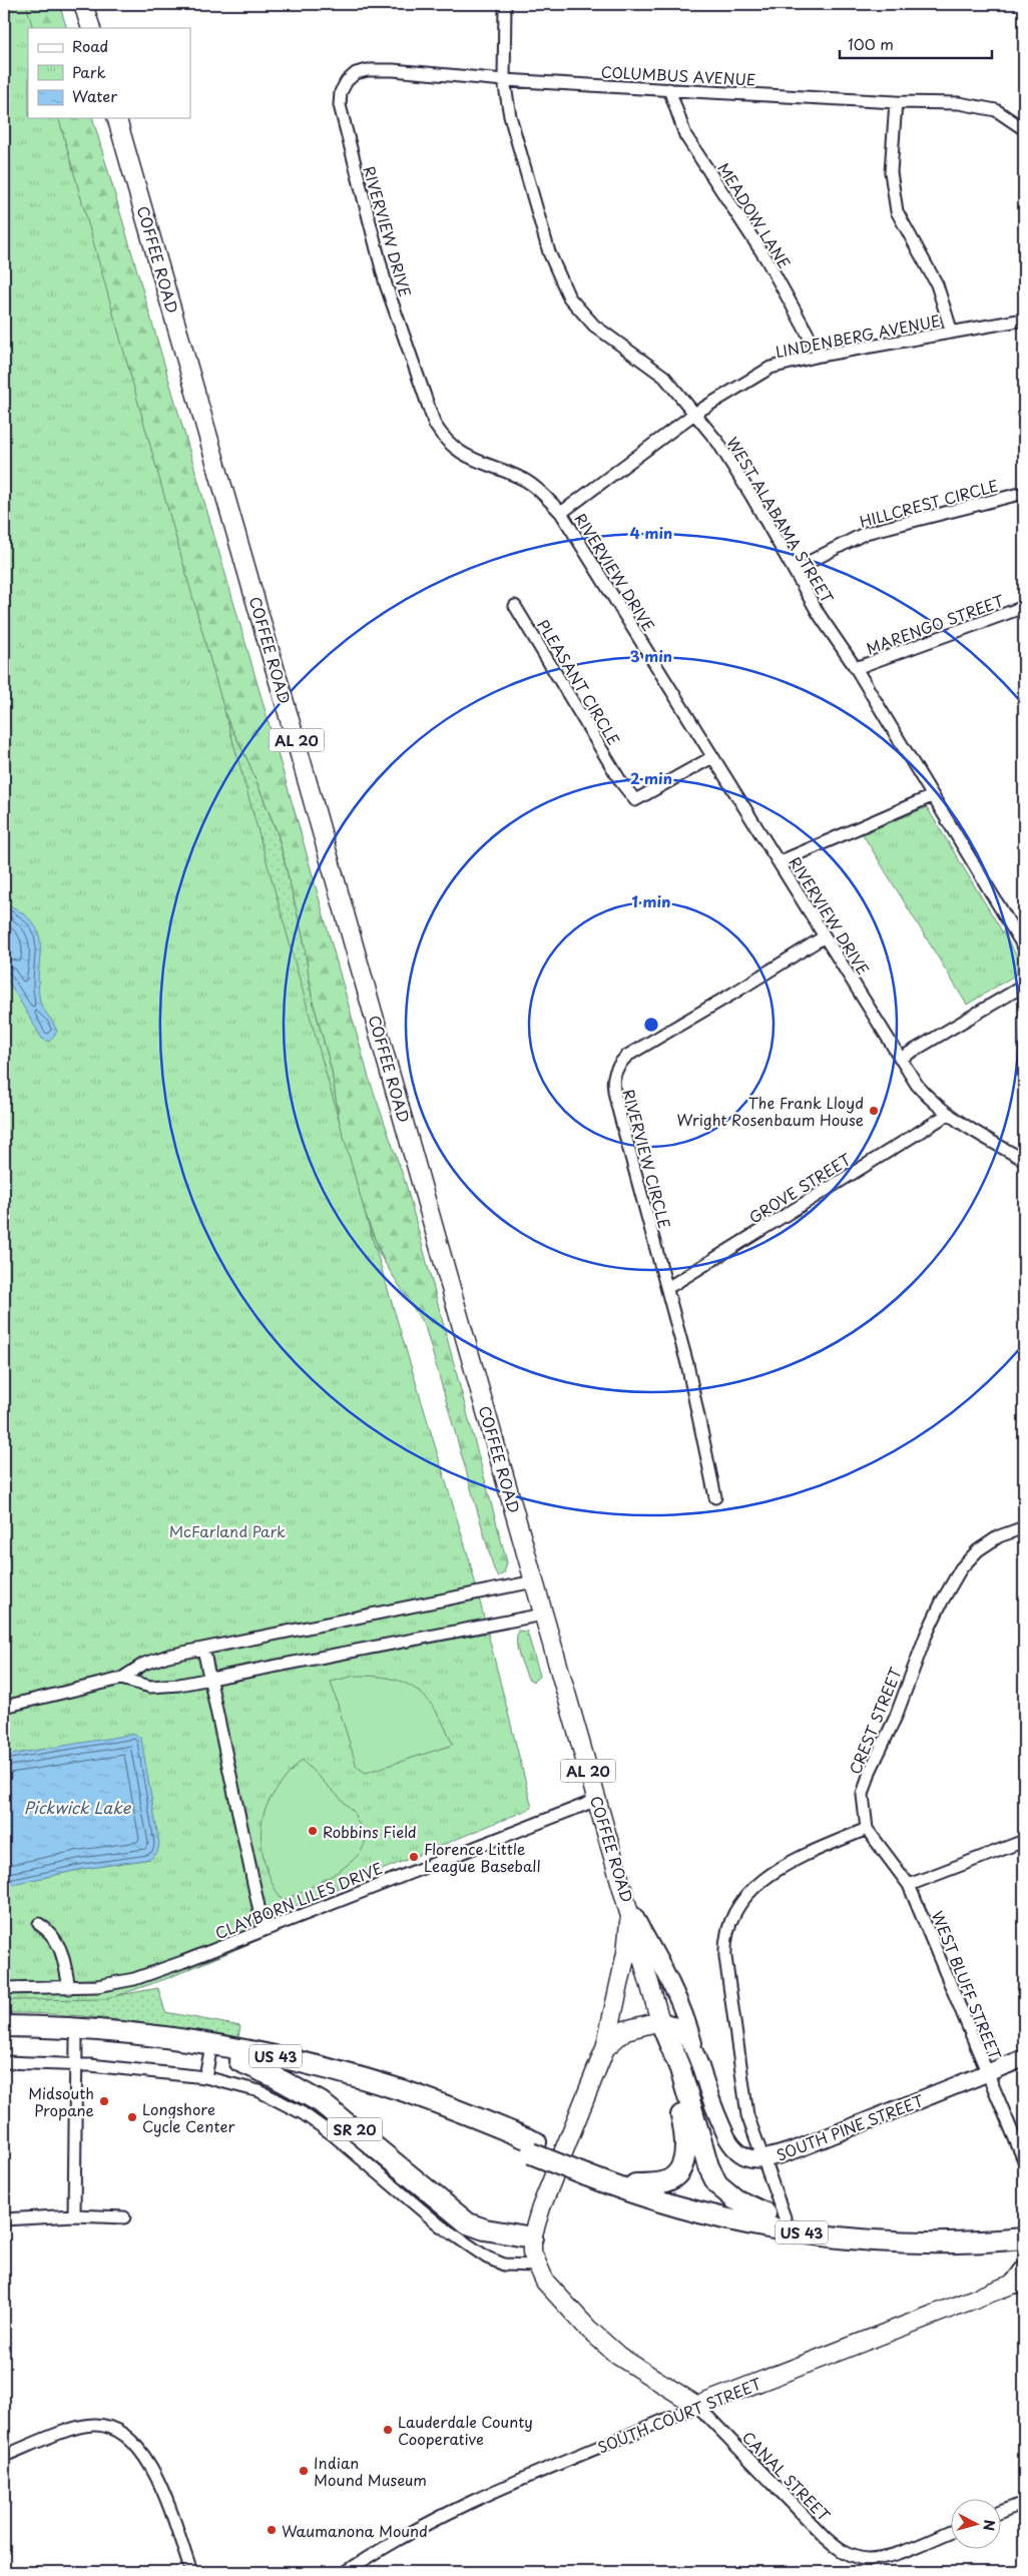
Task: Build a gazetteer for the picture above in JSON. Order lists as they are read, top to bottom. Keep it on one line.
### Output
{"streets":{"highway":["US 43","SR 20"],"main road":["COFFEE ROAD","AL 20","SOUTH PINE STREET","SOUTH COURT STREET"],"street":["COLUMBUS AVENUE","MEADOW LANE","RIVERVIEW DRIVE","LINDENBERG AVENUE","HILLCREST CIRCLE","WEST ALABAMA STREET","MARENGO STREET","PLEASANT CIRCLE","RIVERVIEW CIRCLE","GROVE STREET","CREST STREET","CLAYBORN LILES DRIVE","WEST BLUFF STREET","CANAL STREET"]},"crossings":[["COLUMBUS AVENUE","MEADOW LANE"],["COLUMBUS AVENUE","RIVERVIEW DRIVE"],["COLUMBUS AVENUE","WEST ALABAMA STREET"],["MEADOW LANE","LINDENBERG AVENUE"],["RIVERVIEW DRIVE","LINDENBERG AVENUE"],["RIVERVIEW DRIVE","PLEASANT CIRCLE"],["RIVERVIEW DRIVE","RIVERVIEW CIRCLE"],["RIVERVIEW DRIVE","GROVE STREET"],["COFFEE ROAD","CLAYBORN LILES DRIVE"],["COFFEE ROAD","SOUTH PINE STREET"],["LINDENBERG AVENUE","WEST ALABAMA STREET"],["HILLCREST CIRCLE","WEST ALABAMA STREET"],["WEST ALABAMA STREET","MARENGO STREET"],["RIVERVIEW CIRCLE","GROVE STREET"],["CREST STREET","WEST BLUFF STREET"],["WEST BLUFF STREET","SOUTH PINE STREET"],["US 43","SR 20"],["SOUTH COURT STREET","CANAL STREET"]],"water":["Pickwick Lake"],"parks":["McFarland Park"],"places":["The Frank Lloyd Wright Rosenbaum House","Robbins Field","Florence Little League Baseball","Midsouth Propane","Longshore Cycle Center","Lauderdale County Cooperative","Indian Mound Museum","Waumanona Mound"],"legend":["Road","Park","Water"],"scale_bar":"100 m","north":"right","rings":["4 min","3 min","2 min","1 min"]}
